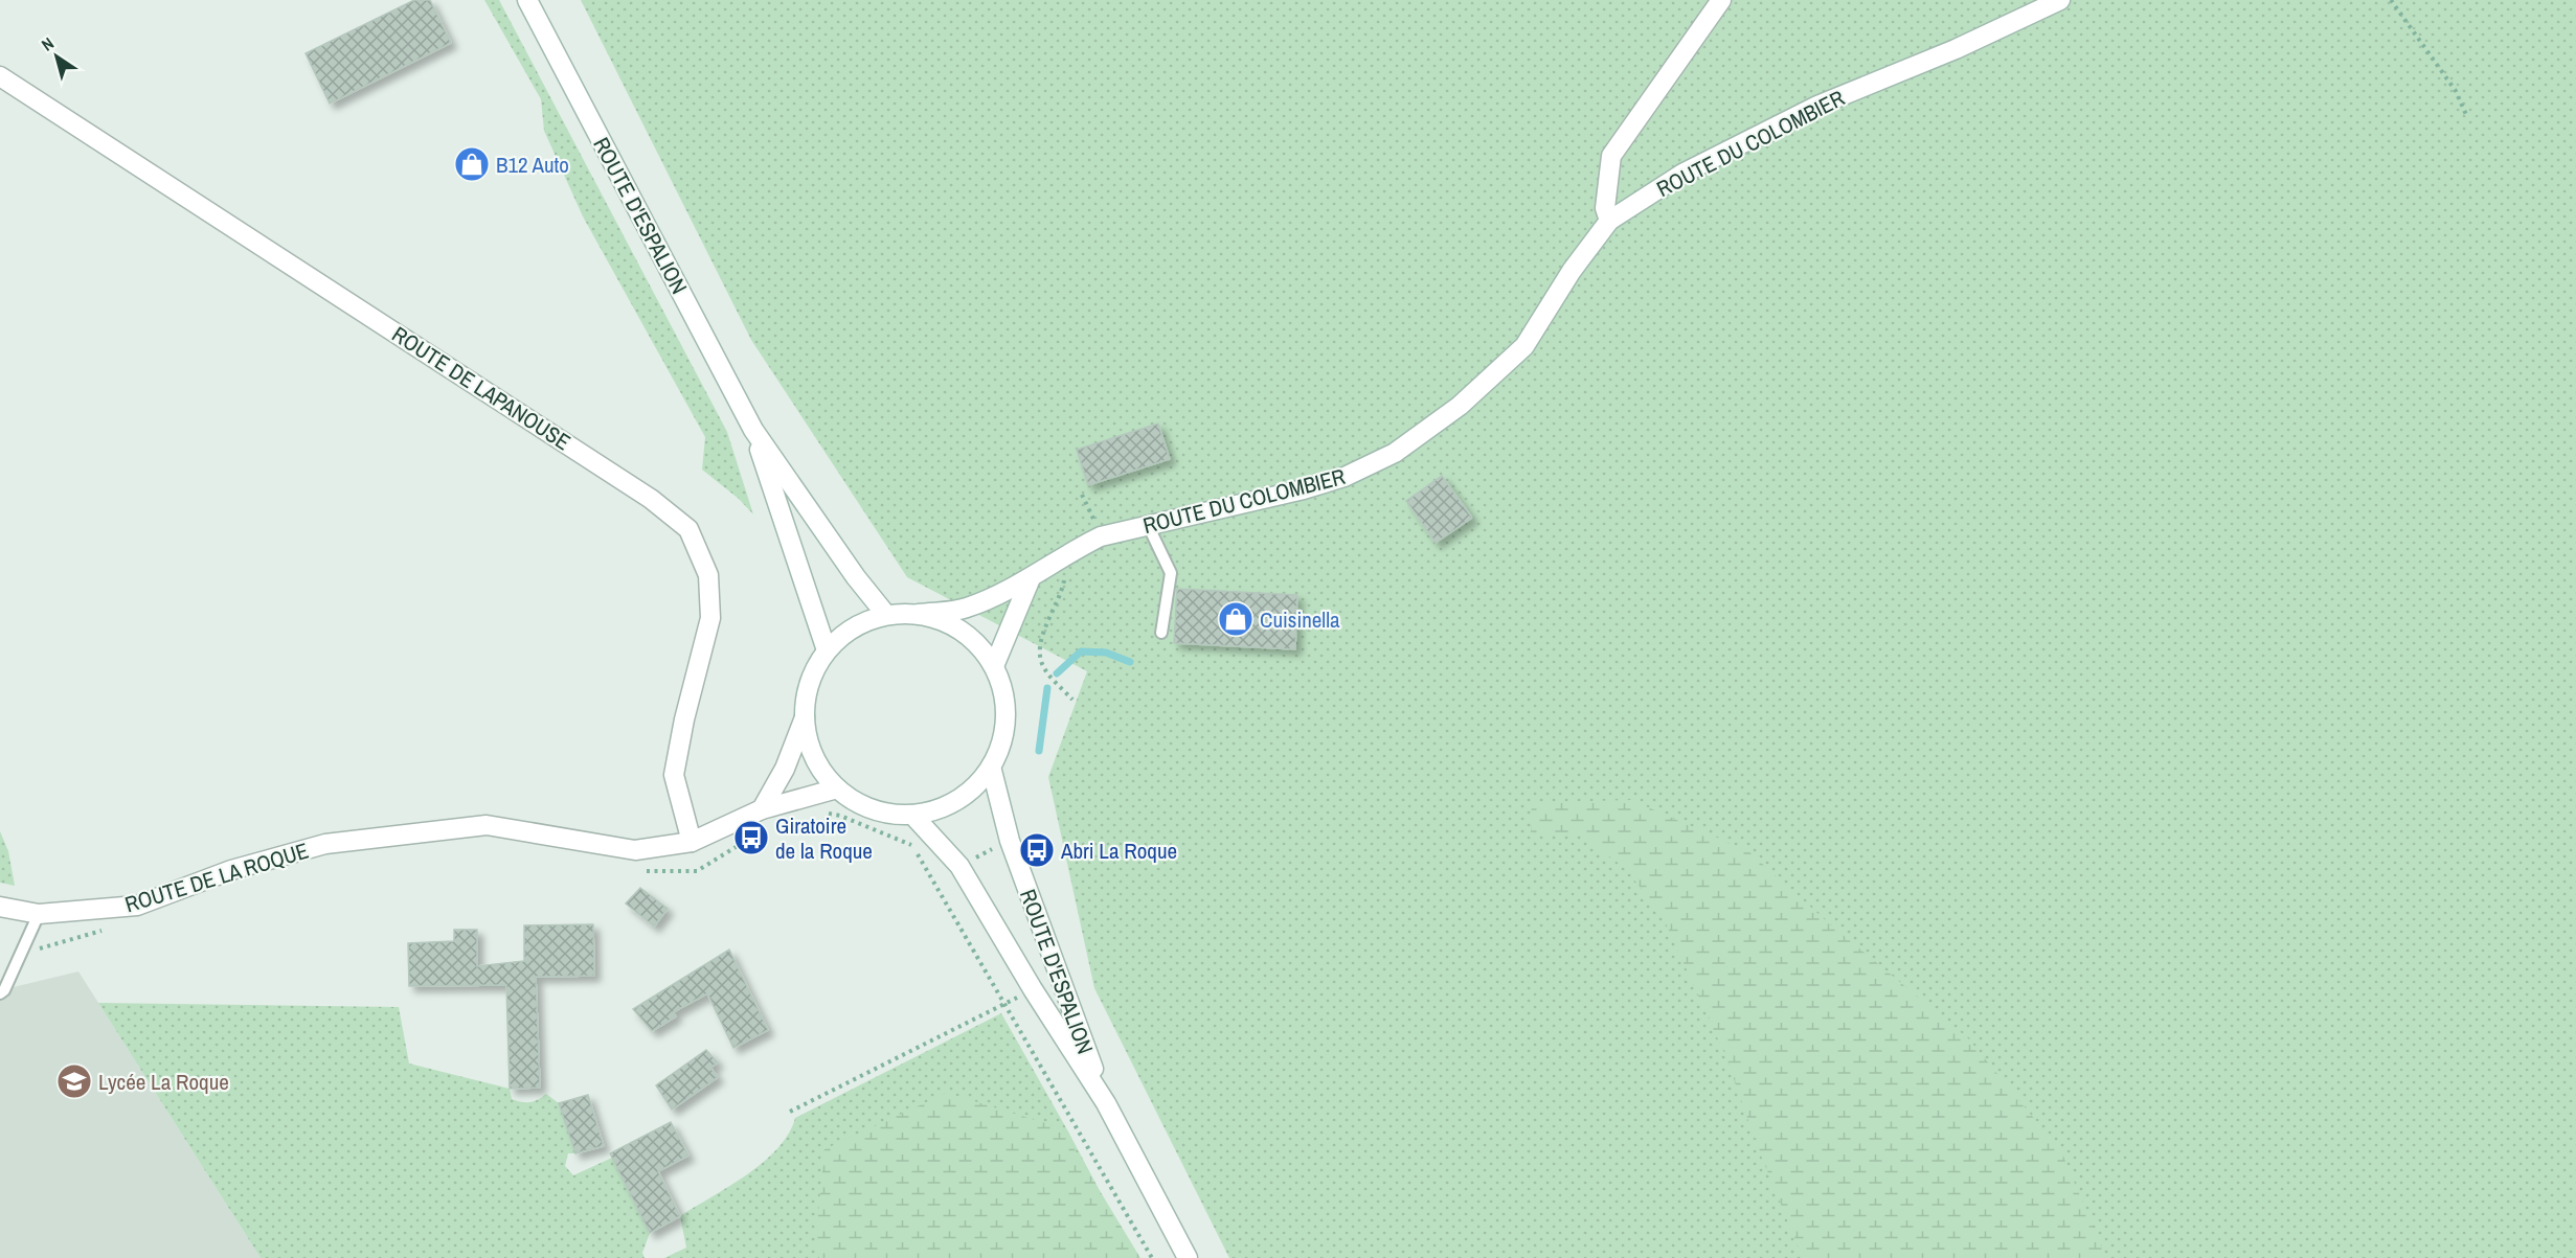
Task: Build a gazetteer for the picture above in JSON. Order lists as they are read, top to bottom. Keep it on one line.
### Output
{"streets":{"street":["ROUTE DU COLOMBIER","ROUTE D'ESPALION","ROUTE DE LAPANOUSE","ROUTE DE LA ROQUE"]},"crossings":[["ROUTE DU COLOMBIER","ROUTE D'ESPALION"],["ROUTE DU COLOMBIER","ROUTE DE LA ROQUE"],["ROUTE D'ESPALION","ROUTE DE LA ROQUE"],["ROUTE DE LAPANOUSE","ROUTE DE LA ROQUE"]],"places":{"shop":["B12 Auto","Cuisinella"],"bus stop":["Giratoire de la Roque","Abri La Roque"],"school or university":["Lycée La Roque"]},"north":"top left"}
